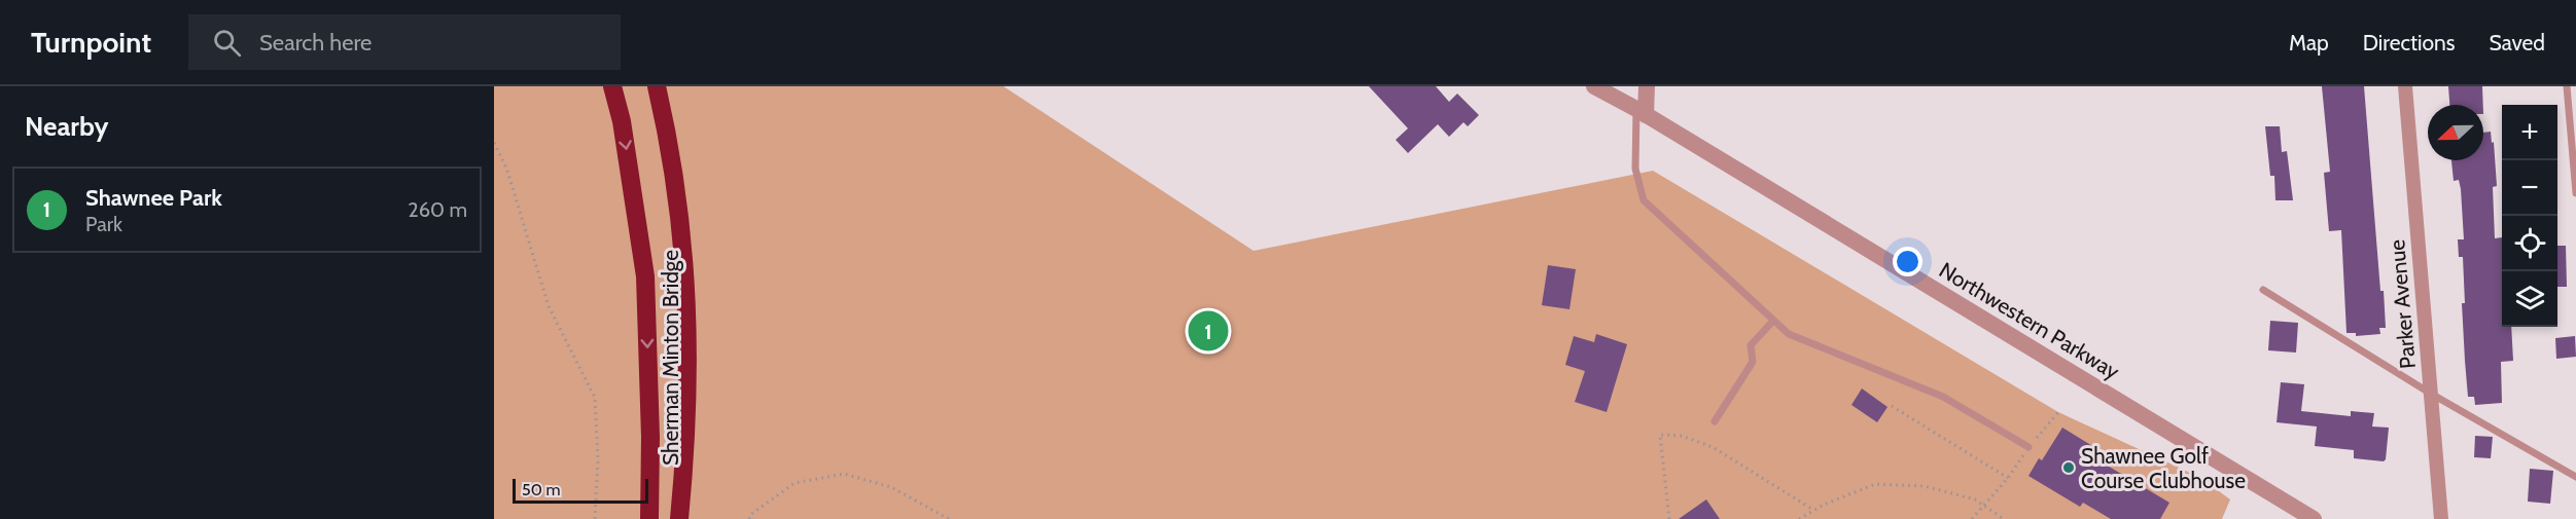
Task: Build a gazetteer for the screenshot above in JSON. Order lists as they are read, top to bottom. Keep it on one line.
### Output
{"streets":{"highway":["Sherman Minton Bridge"],"street":["Parker Avenue","Northwestern Parkway"]},"places":["Shawnee Golf Course Clubhouse"],"scale_bar":"50 m","north":"left","page":{"header":"Turnpoint","search":"Search here","nav":["Map","Directions","Saved"],"heading":"Nearby","map_buttons":["+","−"],"list":[{"mark":"1","name":"Shawnee Park","note":"Park","value":"260 m"}],"pins":"1","scale":"50 m"}}
